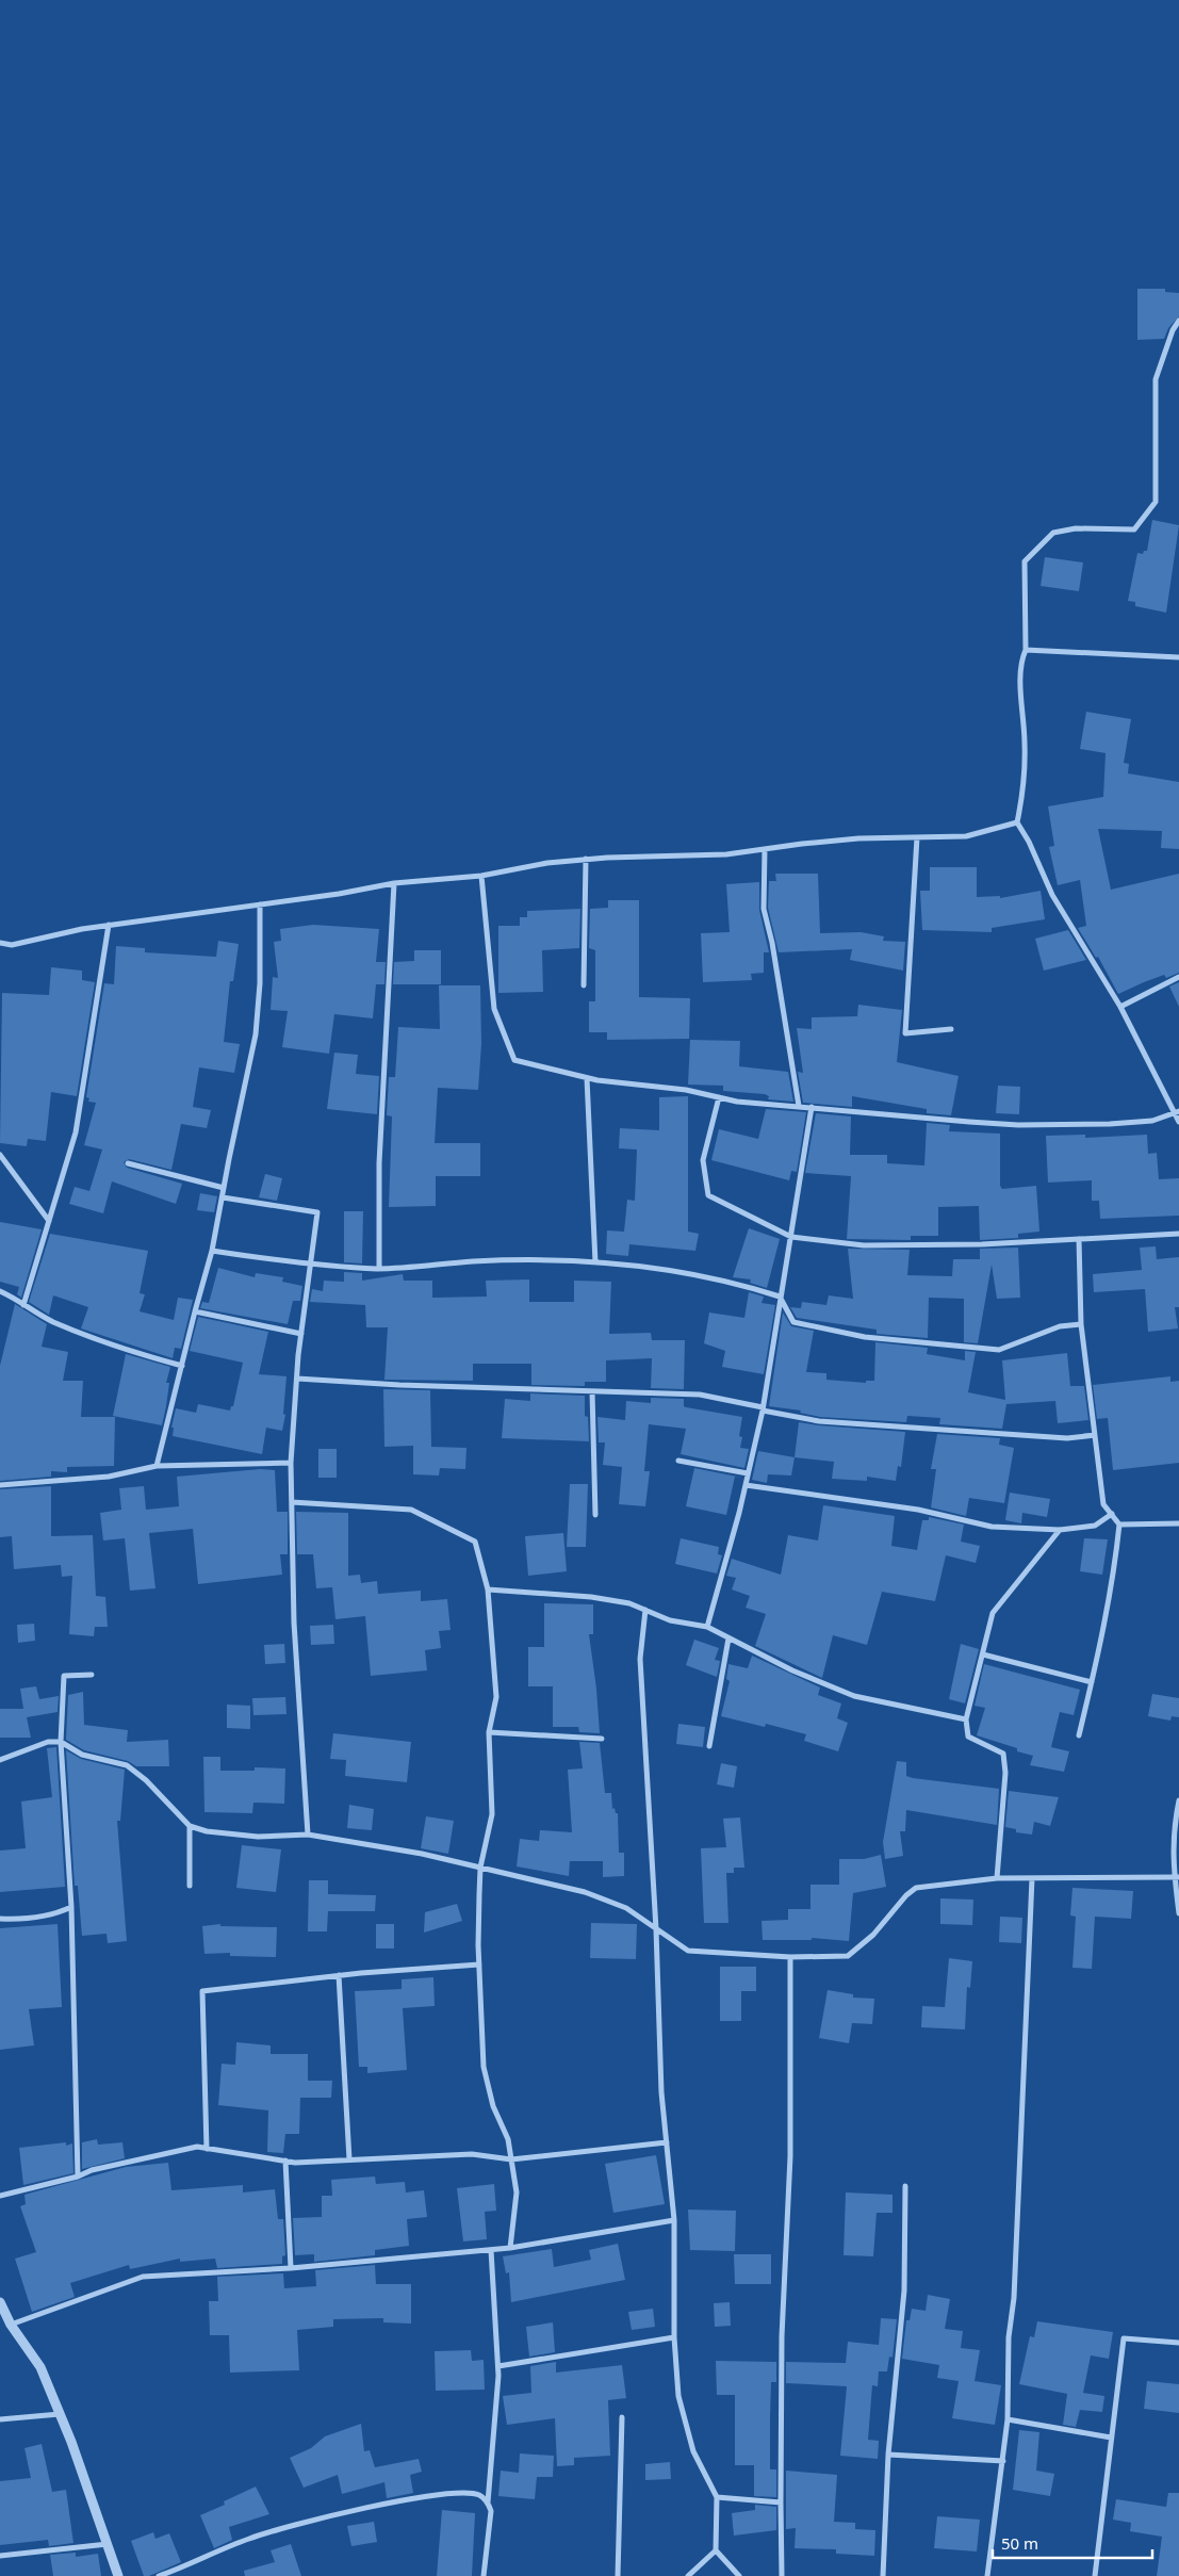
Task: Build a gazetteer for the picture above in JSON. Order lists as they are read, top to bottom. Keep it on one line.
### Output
{"scale_bar":"50 m"}
